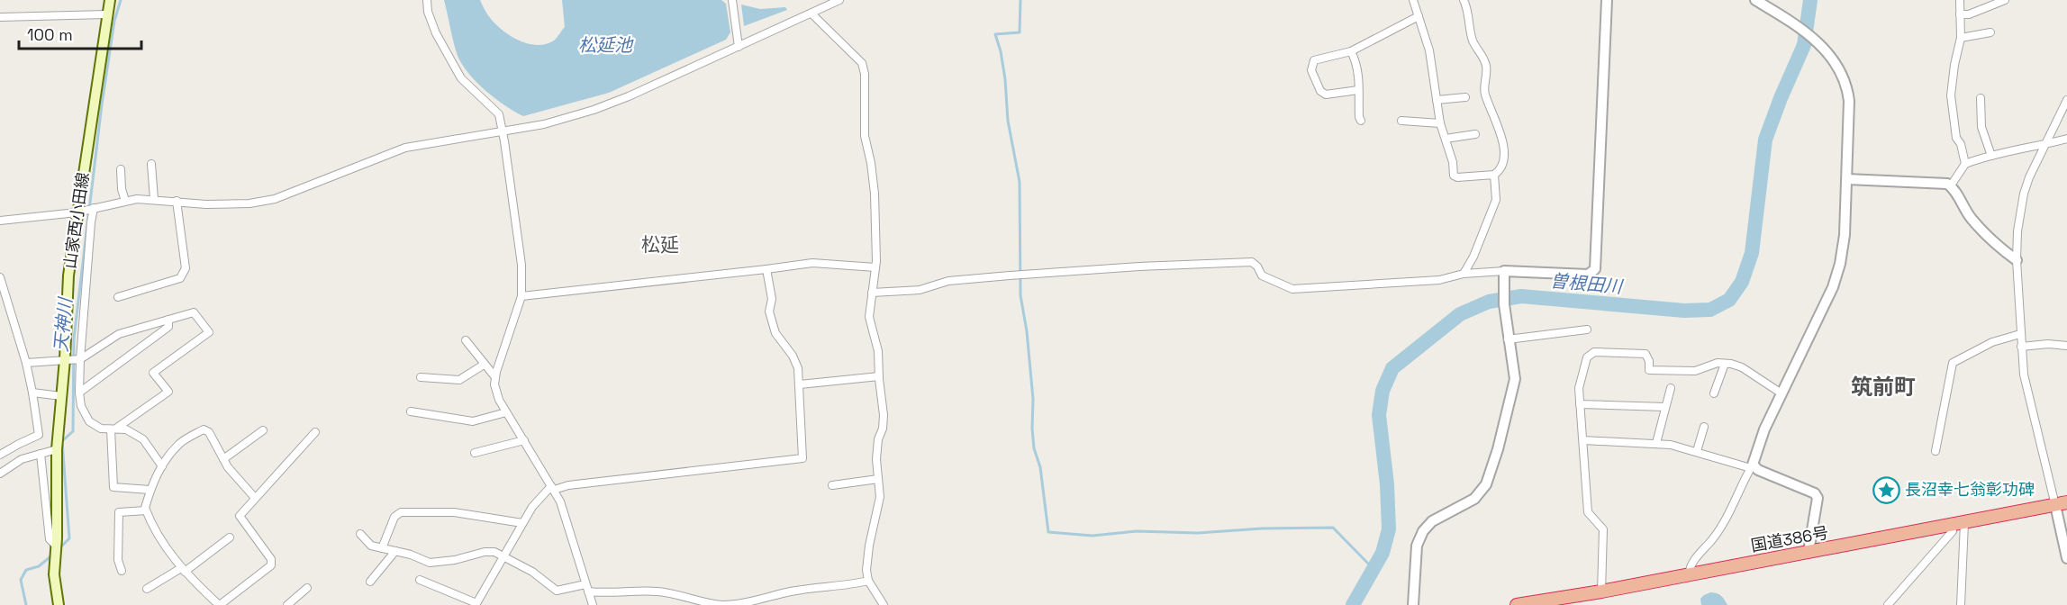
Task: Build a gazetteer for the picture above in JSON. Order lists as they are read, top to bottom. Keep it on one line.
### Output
{"streets":{"highway":["国道386号"],"main road":["山家西小田線"]},"districts":["松延","筑前町"],"water":["松延池","曽根田川","天神川"],"places":{"place":["長沼幸七翁彰功碑"]},"scale_bar":"100 m"}
